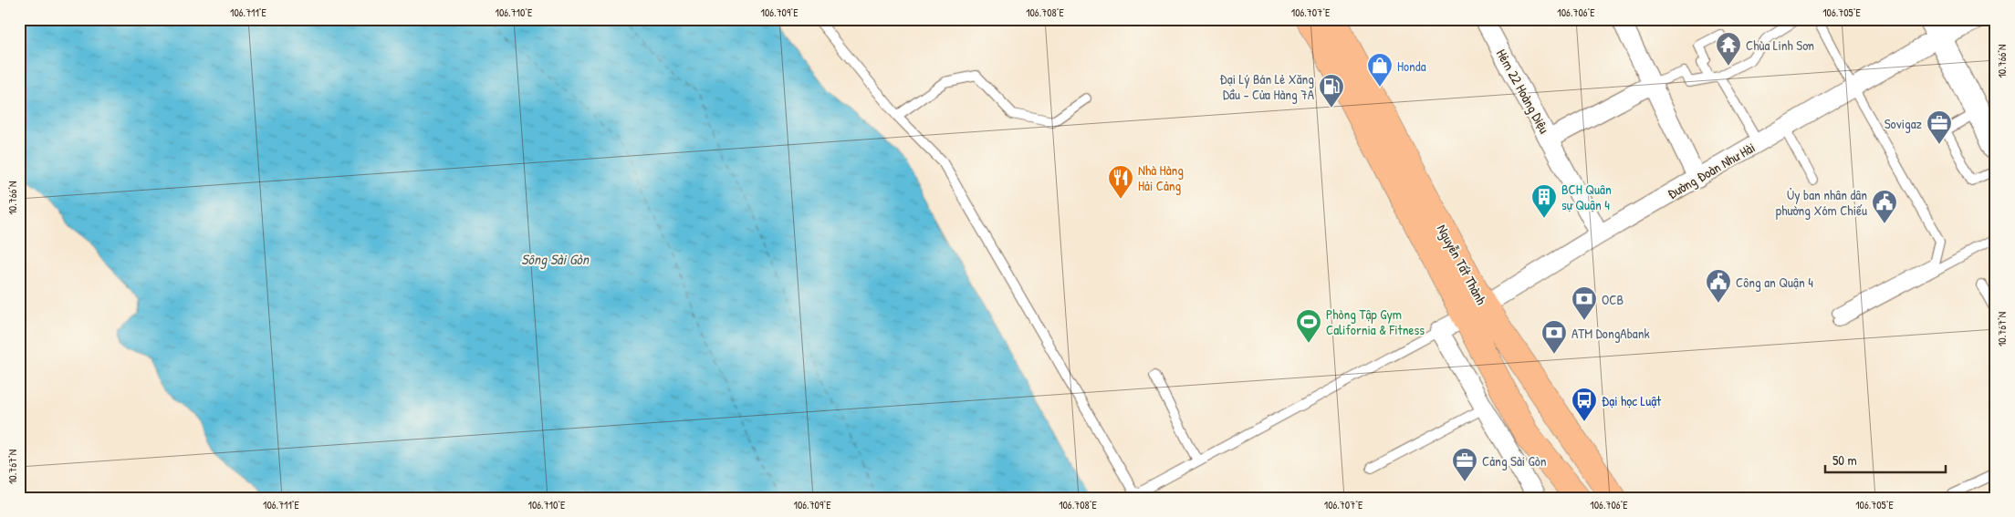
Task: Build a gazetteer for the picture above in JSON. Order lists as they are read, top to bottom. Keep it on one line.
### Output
{"streets":{"main road":["Nguyễn Tất Thành"],"street":["Hẻm 22 Hoàng Diệu","Đường Đoàn Như Hài"]},"crossings":[["Hẻm 22 Hoàng Diệu","Đường Đoàn Như Hài"],["Đường Đoàn Như Hài","Nguyễn Tất Thành"]],"water":["Sông Sài Gòn"],"places":{"temple":["Chùa Linh Sơn"],"shop":["Honda"],"fuel station":["Đại Lý Bán Lẻ Xăng Dầu - Cửa Hàng 7A"],"office":["Sovigaz","Cảng Sài Gòn"],"restaurant":["Nhà Hàng Hải Cảng"],"building":["BCH Quân sự Quận 4"],"public building":["Ủy ban nhân dân phường Xóm Chiếu","Công an Quận 4"],"bank":["OCB","ATM DongAbank"],"sports":["Phòng Tập Gym California & Fitness"],"bus stop":["Đại học Luật"]},"scale_bar":"50 m","coordinates":["106.711°E","106.710°E","106.709°E","106.708°E","106.707°E","106.706°E","106.705°E","10.766°N","10.767°N"]}
